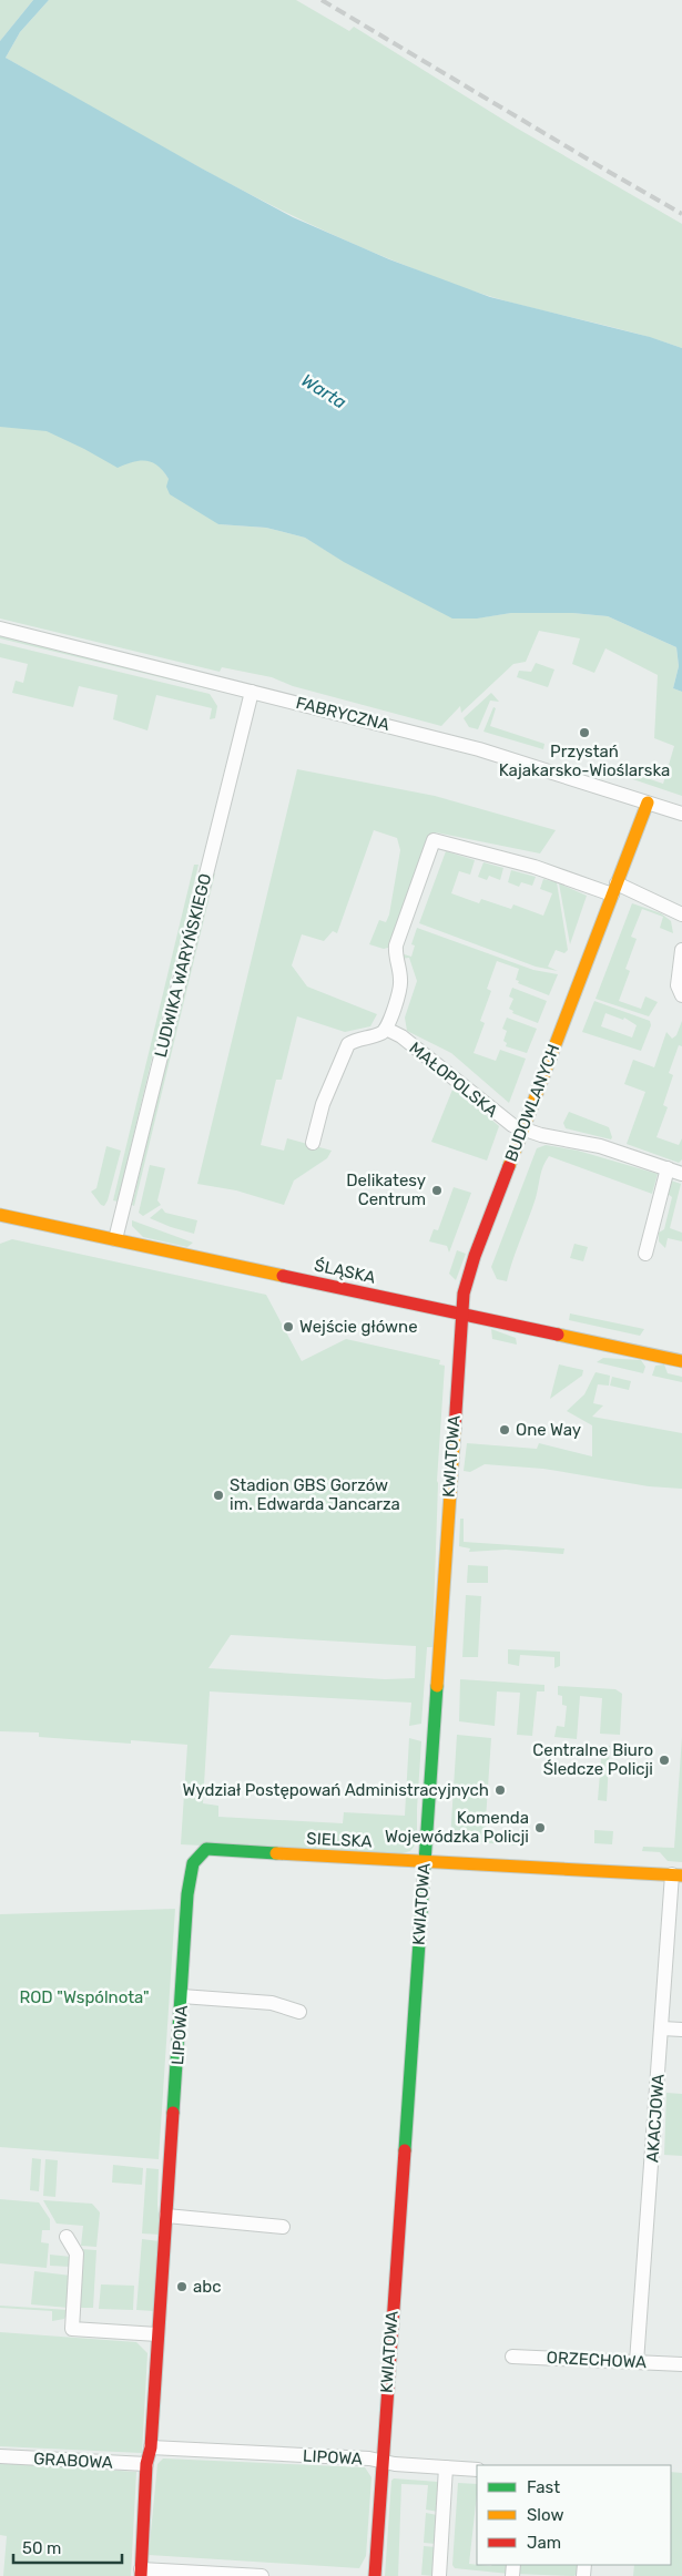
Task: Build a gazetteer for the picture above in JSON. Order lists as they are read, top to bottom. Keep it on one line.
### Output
{"streets":{"street":["FABRYCZNA","LUDWIKA WARYŃSKIEGO","MAŁOPOLSKA","BUDOWLANYCH","ŚLĄSKA","KWIATOWA","SIELSKA","LIPOWA","AKACJOWA","ORZECHOWA","GRABOWA"]},"crossings":[["FABRYCZNA","LUDWIKA WARYŃSKIEGO"],["FABRYCZNA","BUDOWLANYCH"],["LUDWIKA WARYŃSKIEGO","ŚLĄSKA"],["MAŁOPOLSKA","BUDOWLANYCH"],["BUDOWLANYCH","ŚLĄSKA"],["BUDOWLANYCH","KWIATOWA"],["ŚLĄSKA","KWIATOWA"],["KWIATOWA","SIELSKA"],["KWIATOWA","LIPOWA"],["SIELSKA","LIPOWA"],["SIELSKA","AKACJOWA"],["LIPOWA","GRABOWA"],["AKACJOWA","ORZECHOWA"]],"water":["Warta"],"parks":["ROD \"Wspólnota\""],"places":["Przystań Kajakarsko-Wioślarska","Delikatesy Centrum","Wejście główne","One Way","Stadion GBS Gorzów im. Edwarda Jancarza","Centralne Biuro Śledcze Policji","Wydział Postępowań Administracyjnych","Komenda Wojewódzka Policji","abc"],"legend":["Fast","Slow","Jam"],"scale_bar":"50 m"}
